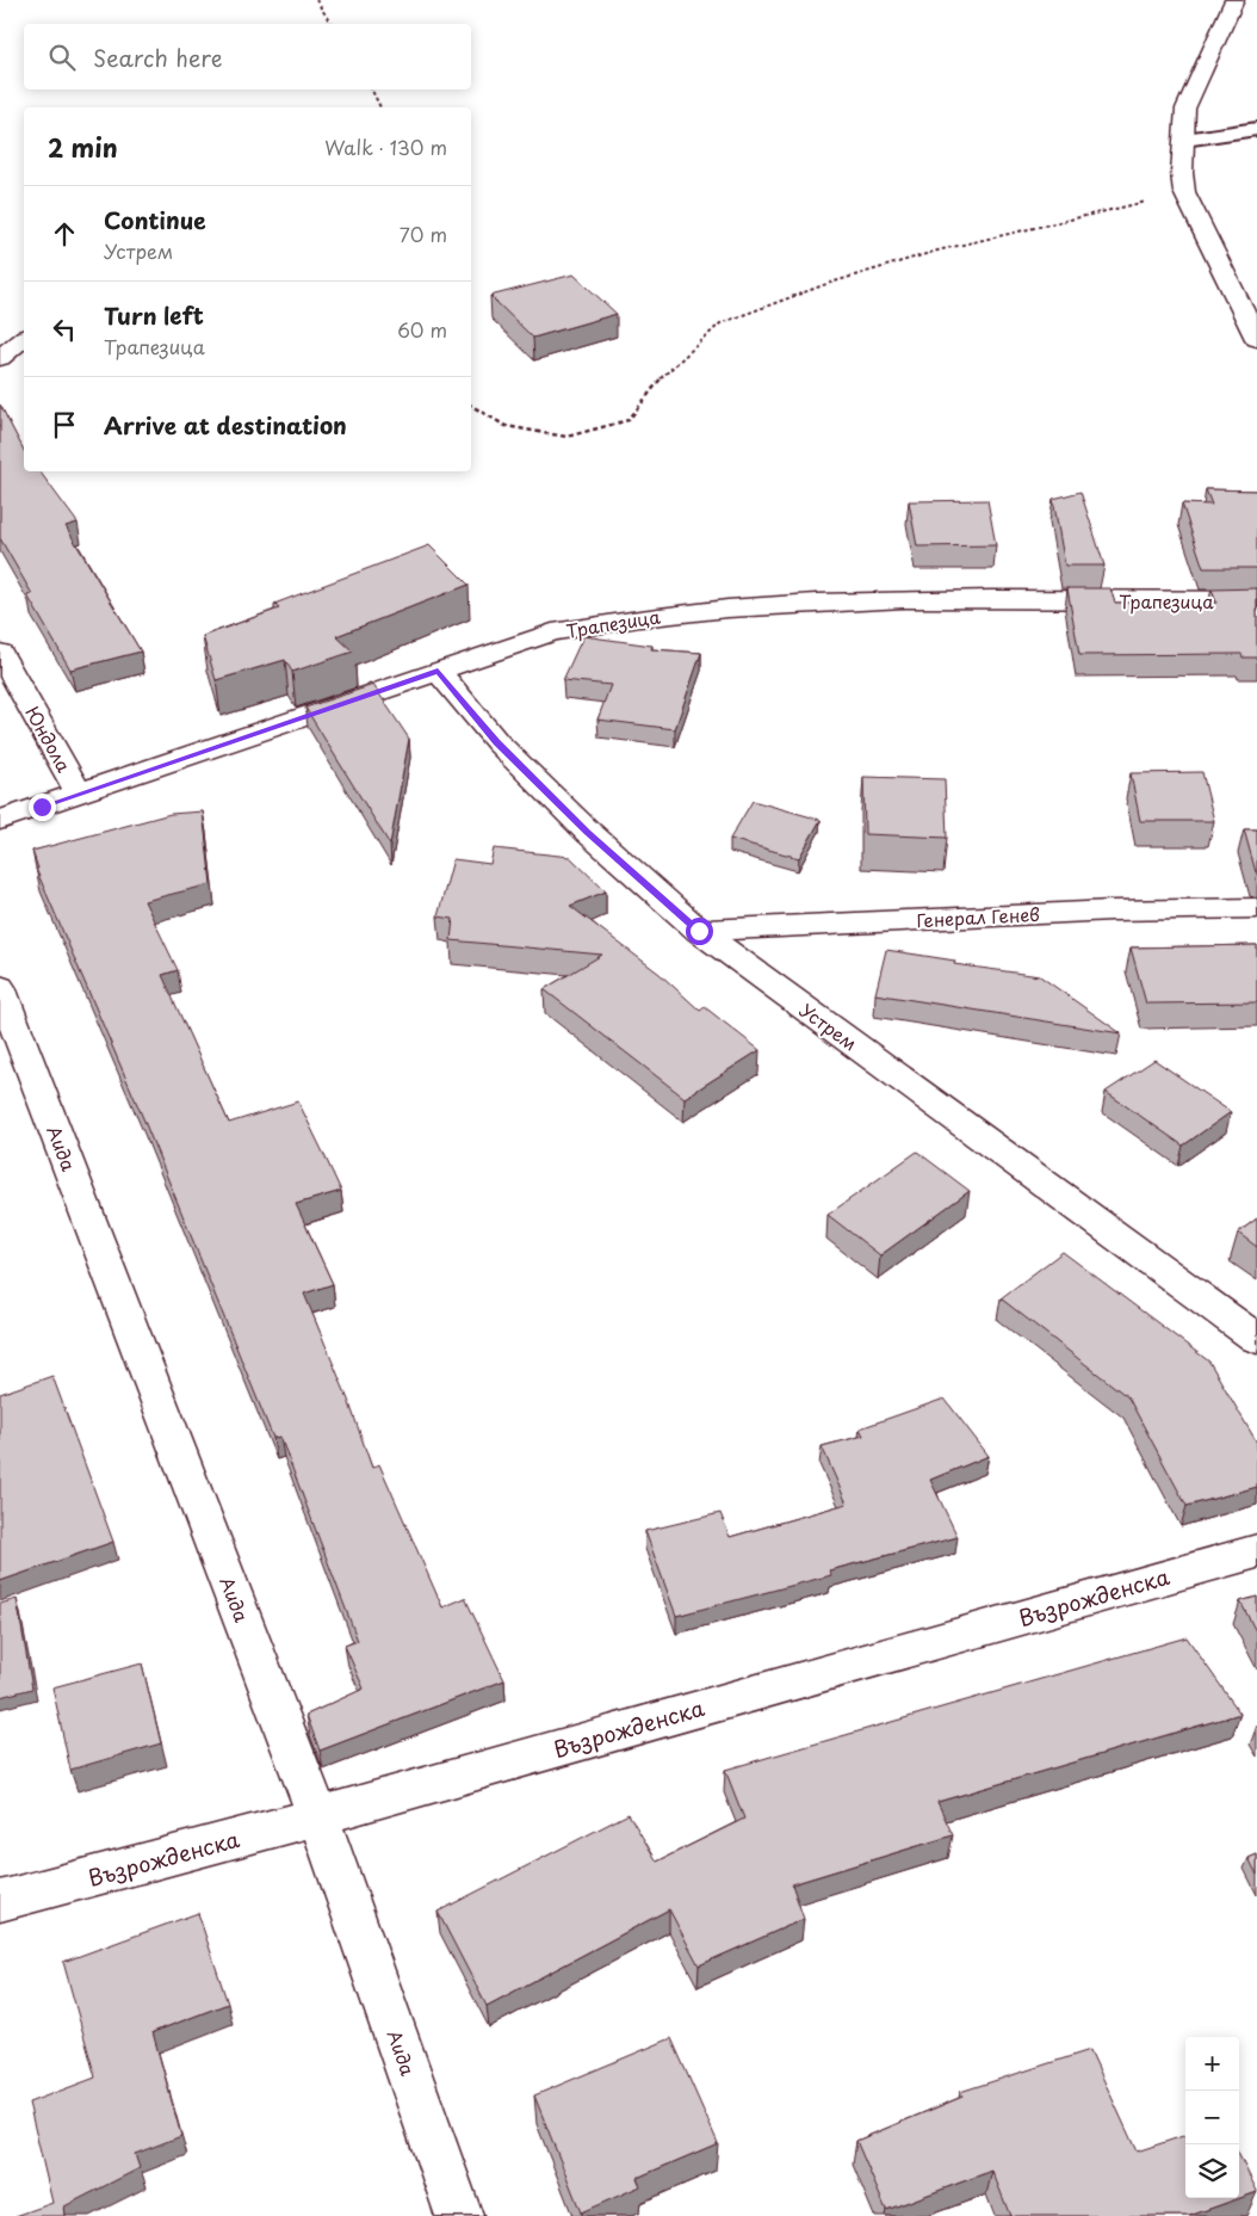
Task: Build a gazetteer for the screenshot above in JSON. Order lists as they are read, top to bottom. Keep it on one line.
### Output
{"streets":{"street":["Трапезица","Юндола","Генерал Генев","Устрем","Аида","Възрожденска"]},"crossings":[["Трапезица","Юндола"],["Трапезица","Устрем"],["Генерал Генев","Устрем"],["Аида","Възрожденска"]],"page":{"search":"Search here","heading":["2 min","Walk · 130 m"],"list":[["Continue","Устрем","70 m"],["Turn left","Трапезица","60 m"],"Arrive at destination"],"map_buttons":["+","−"]}}
